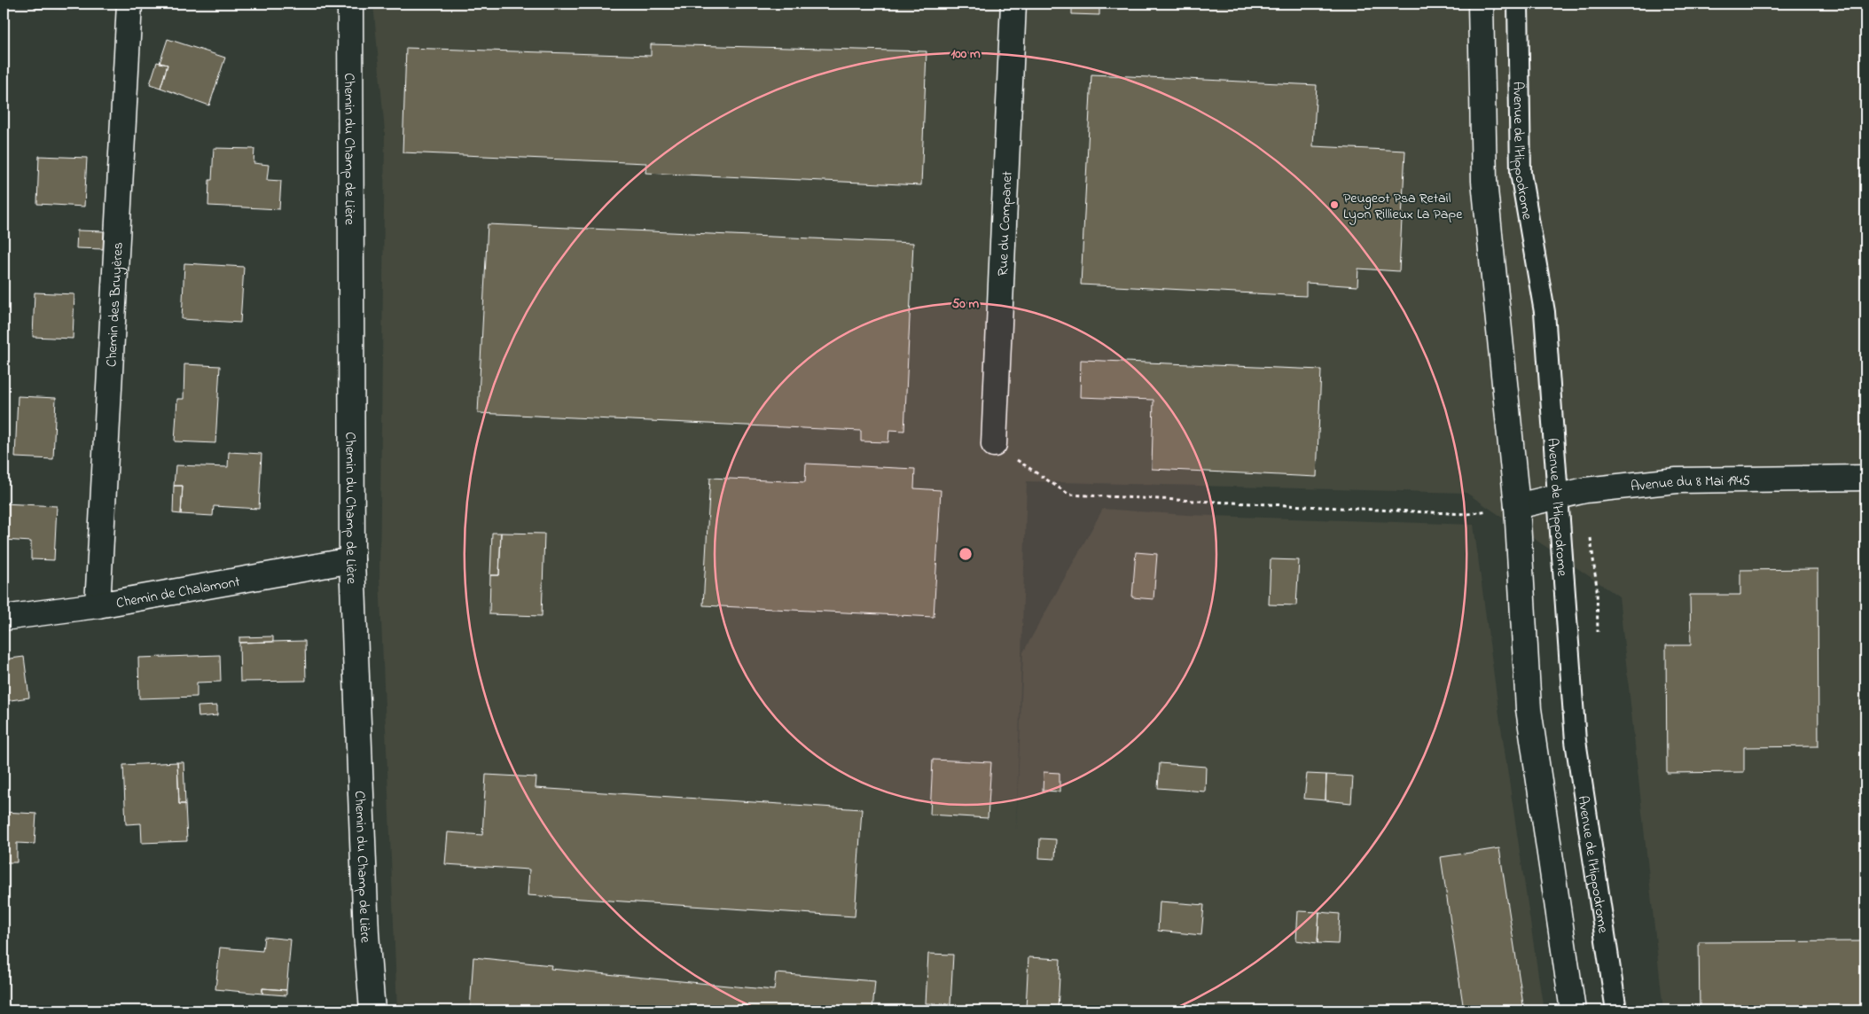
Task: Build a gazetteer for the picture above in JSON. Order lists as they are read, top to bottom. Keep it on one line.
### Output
{"streets":{"street":["Chemin du Champ de Lière","Rue du Companet","Chemin des Bruyères","Avenue du 8 Mai 1945","Chemin de Chalamont"],"lane":["Avenue de l'Hippodrome"]},"crossings":[["Chemin du Champ de Lière","Chemin de Chalamont"],["Avenue de l'Hippodrome","Avenue du 8 Mai 1945"],["Chemin des Bruyères","Chemin de Chalamont"]],"places":["Peugeot Psa Retail Lyon Rillieux La Pape"],"rings":["100 m","50 m"]}
